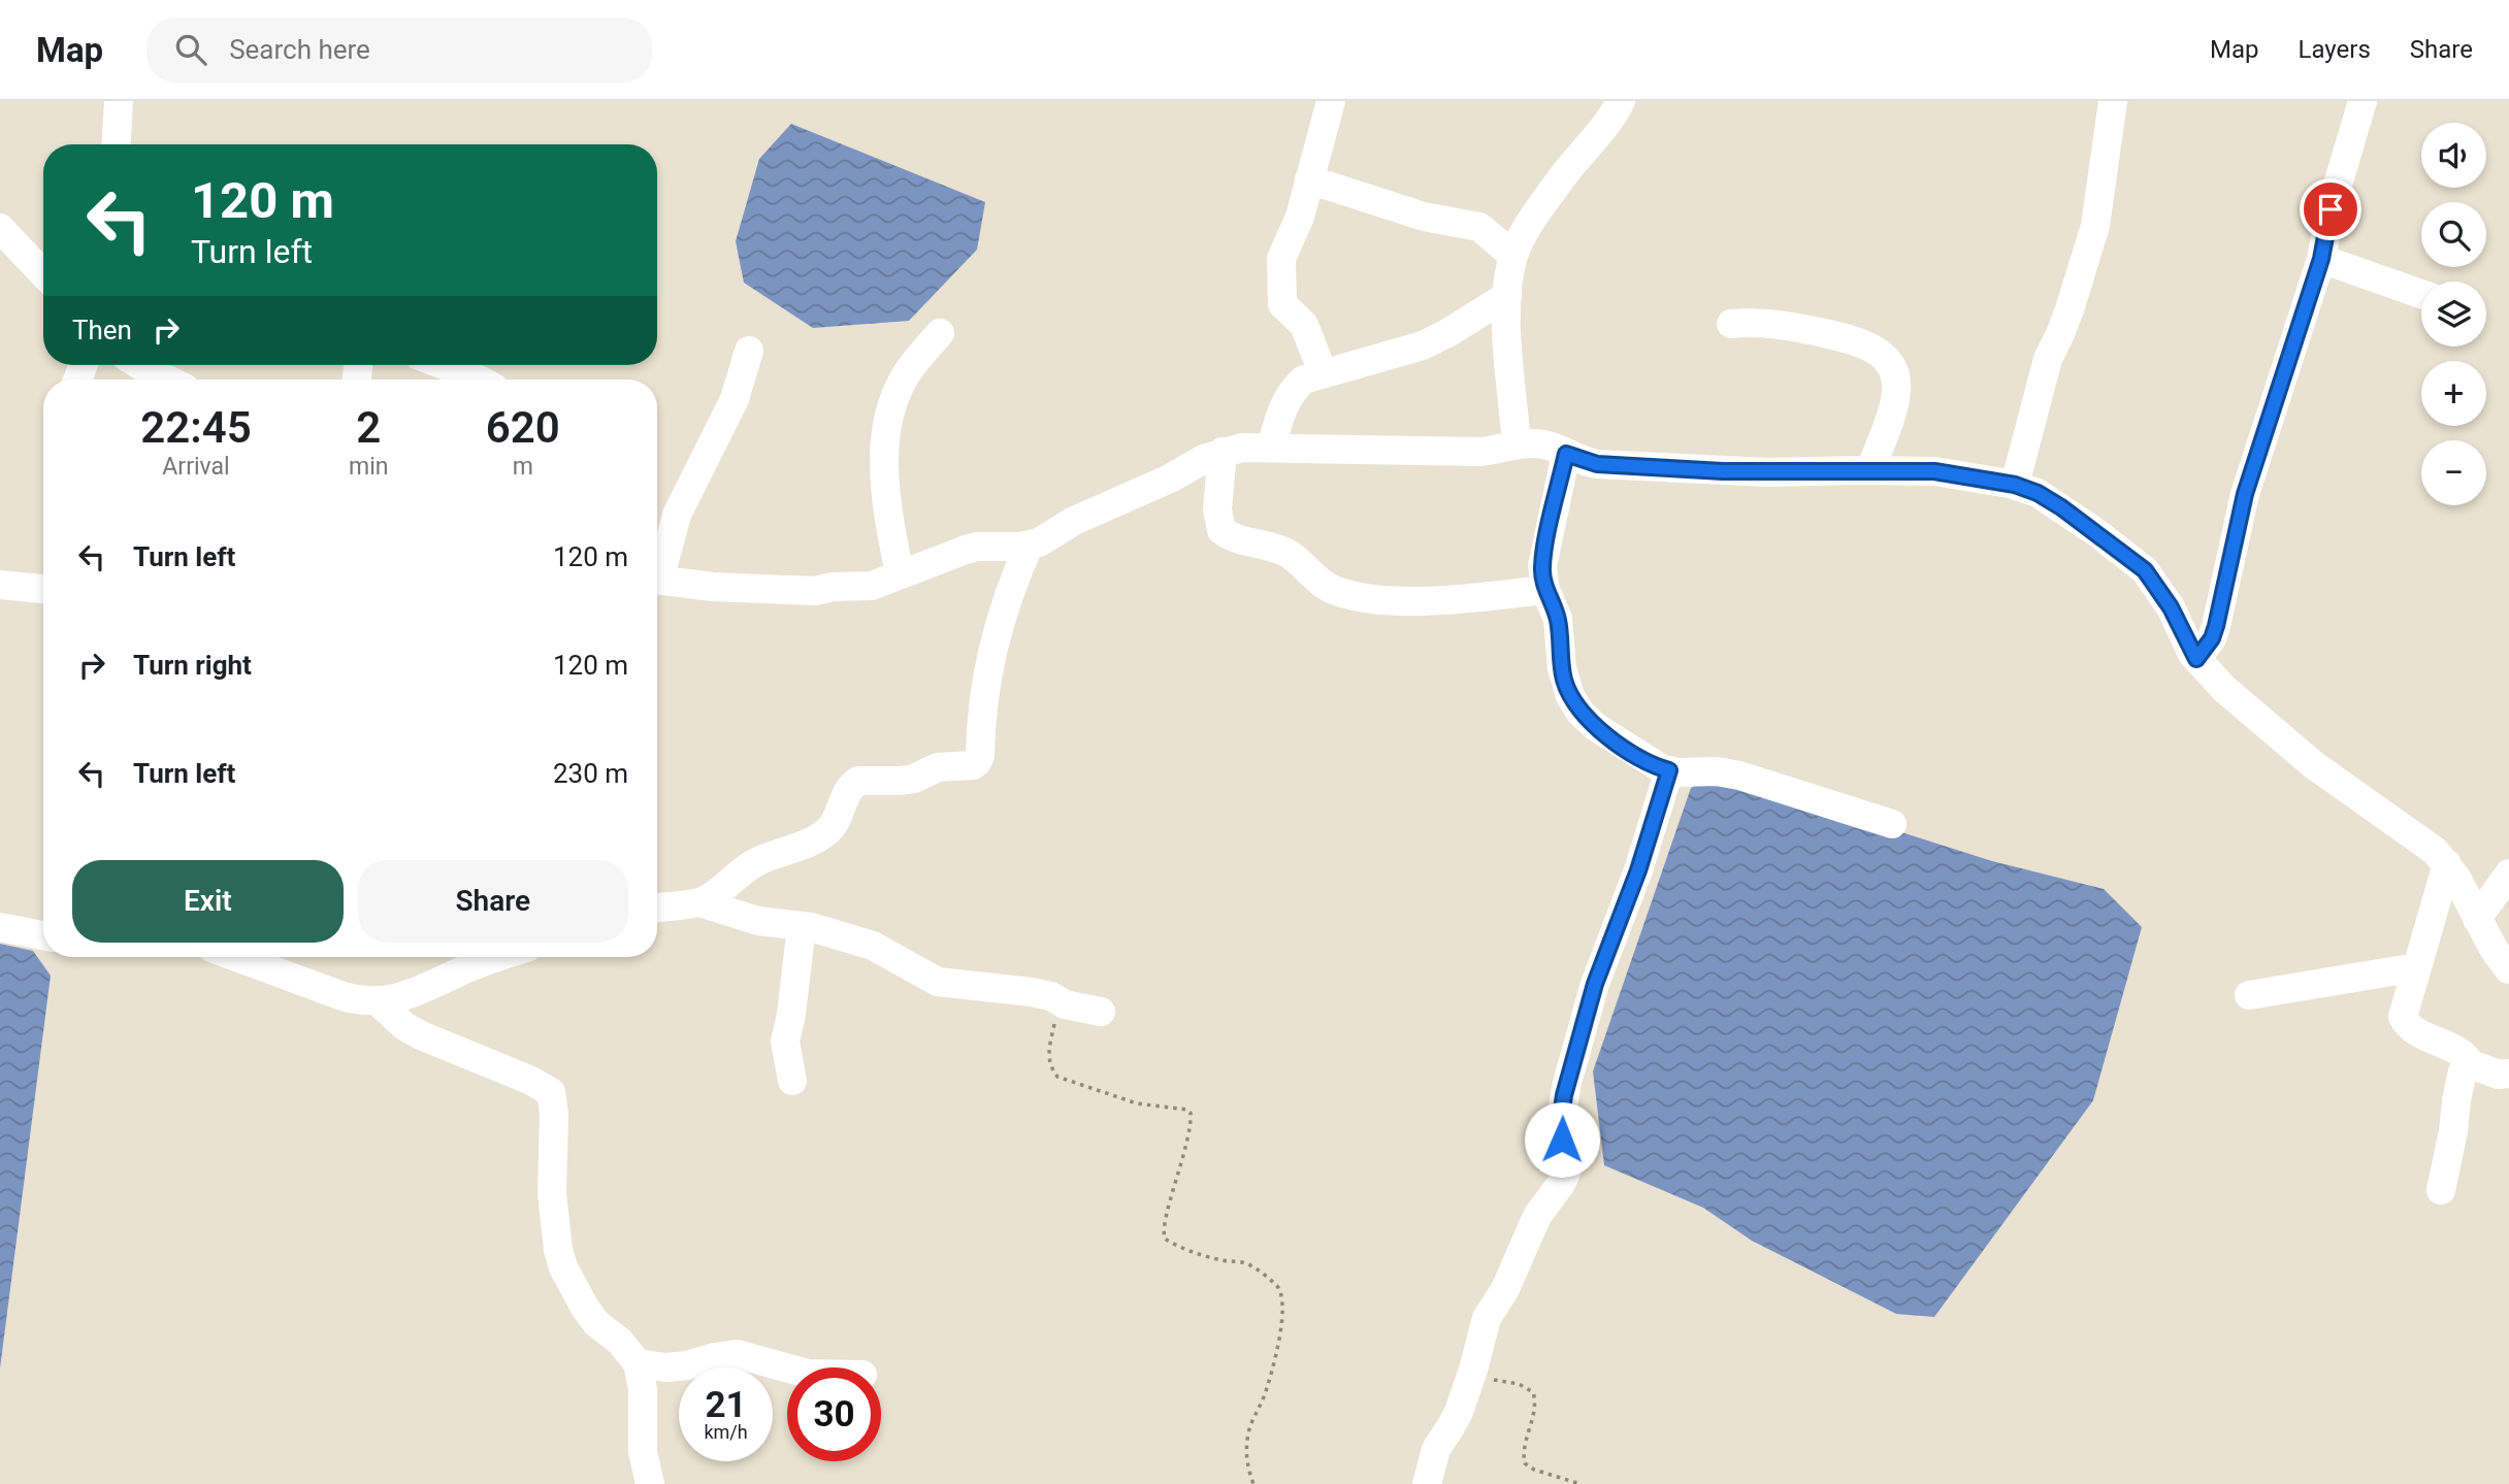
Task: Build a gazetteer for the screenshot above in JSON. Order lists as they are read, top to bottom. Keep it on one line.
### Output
{"page":{"header":"Map","search":"Search here","nav":["Map","Layers","Share"],"map_buttons":["+","−"],"turn":["120 m","Turn left"],"then":"Then","eta":["22:45","Arrival","2","min","620","m"],"list":[{"name":"Turn left","value":"120 m"},{"name":"Turn right","value":"120 m"},{"name":"Turn left","value":"230 m"}],"buttons":["Exit","Share"],"speed":"21 km/h","limit":"30"}}
